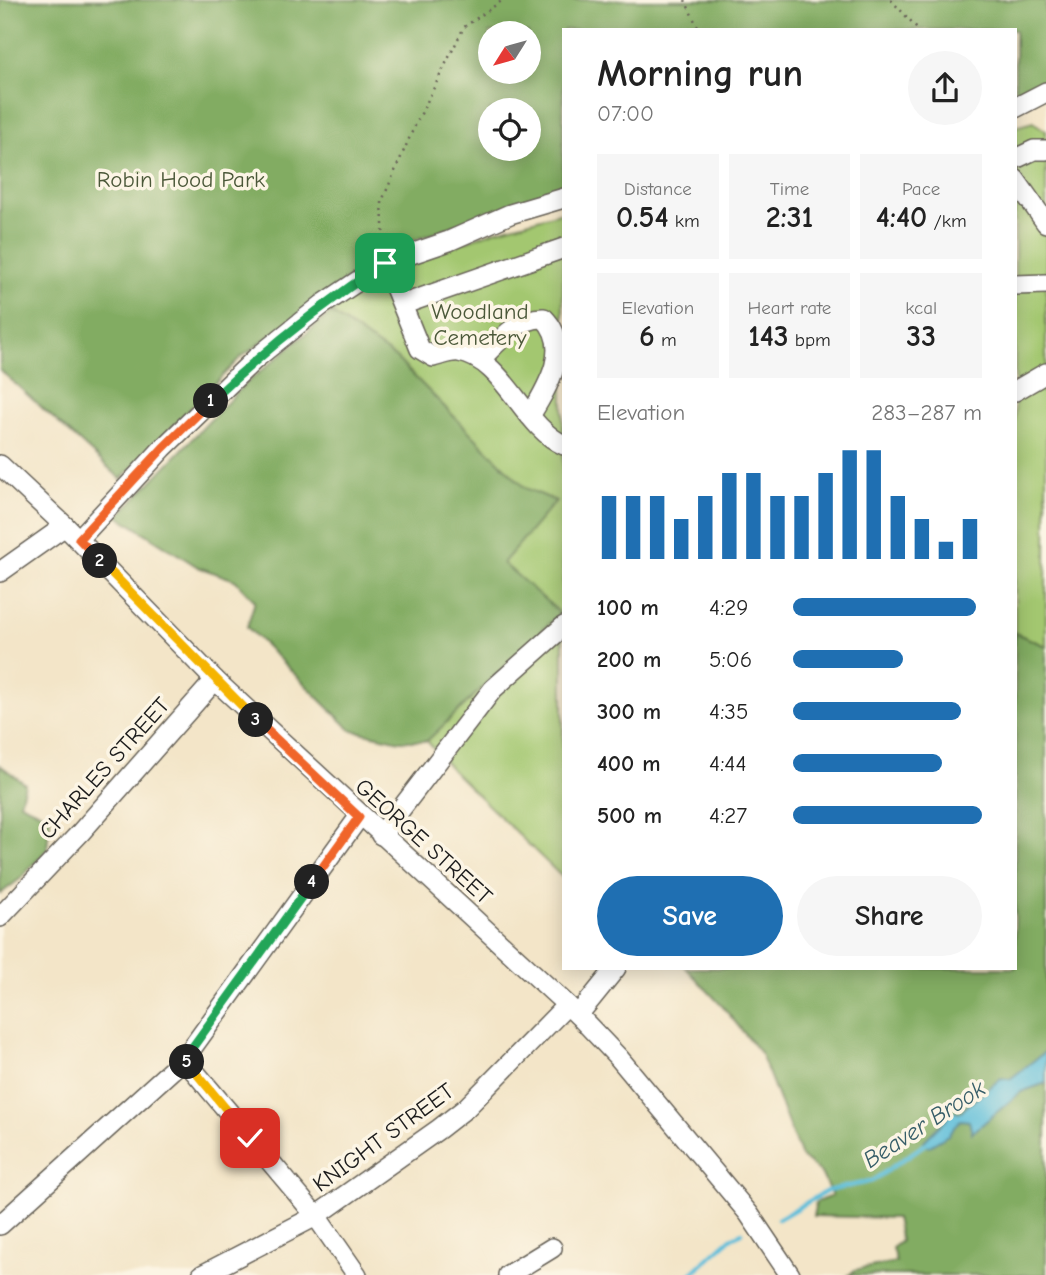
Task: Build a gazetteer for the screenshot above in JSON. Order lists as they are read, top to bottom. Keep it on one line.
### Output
{"streets":{"street":["CHARLES STREET","GEORGE STREET","KNIGHT STREET"]},"crossings":[["CHARLES STREET","GEORGE STREET"],["GEORGE STREET","KNIGHT STREET"]],"water":["Beaver Brook"],"parks":["Robin Hood Park","Woodland Cemetery"],"north":"bottom left","page":{"heading":["Morning run","07:00"],"stats":[["Distance","0.54 km"],["Time","2:31"],["Pace","4:40 /km"],["Elevation","6 m"],["Heart rate","143 bpm"],["kcal","33"]],"pins":["1","2","3","4","5"],"chart":["Elevation","283–287 m"],"list":[{"name":"100 m","note":"4:29"},{"name":"200 m","note":"5:06"},{"name":"300 m","note":"4:35"},{"name":"400 m","note":"4:44"},{"name":"500 m","note":"4:27"}],"buttons":["Save","Share"]}}
